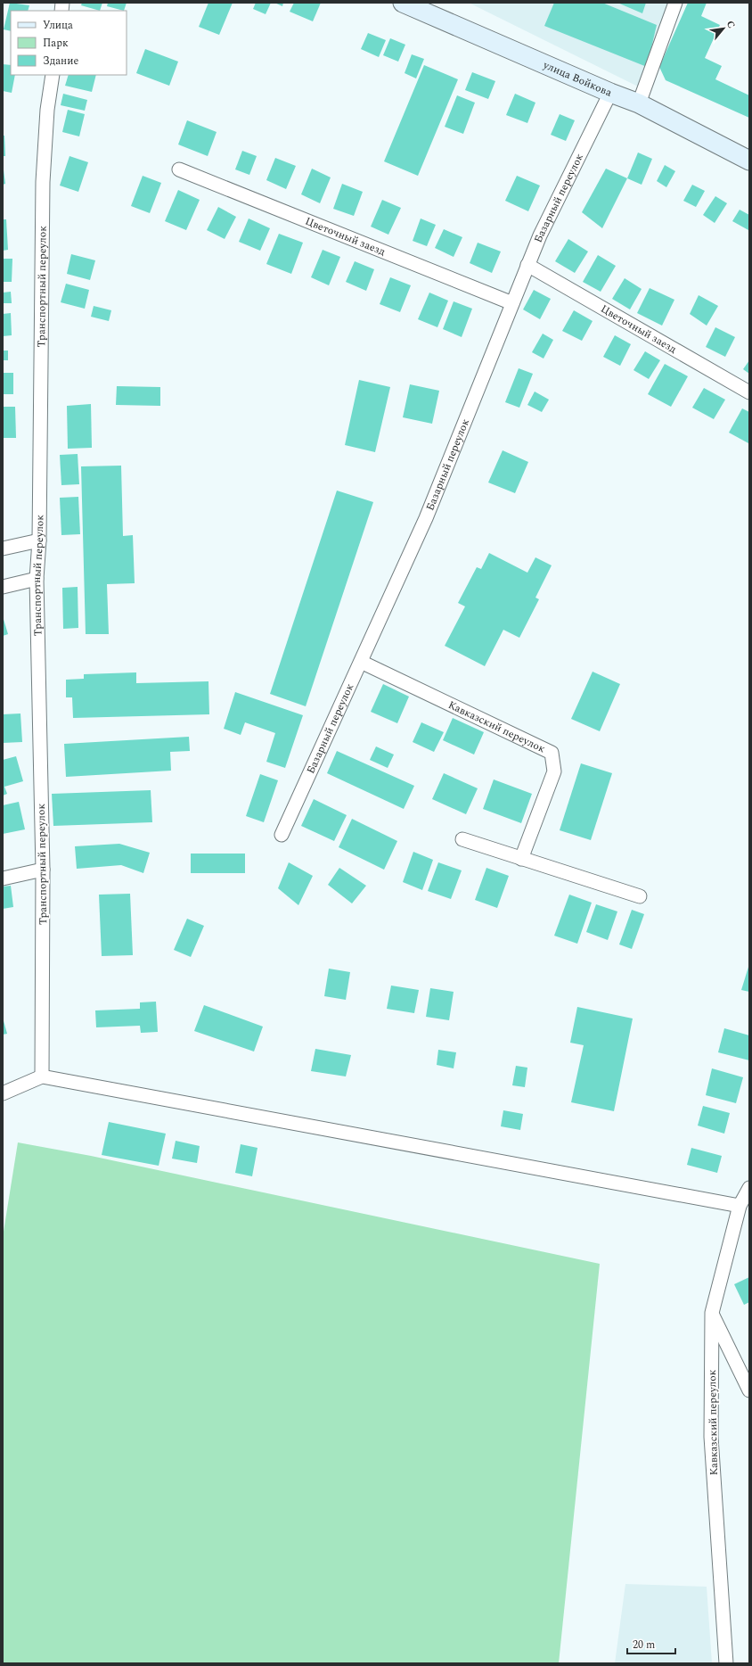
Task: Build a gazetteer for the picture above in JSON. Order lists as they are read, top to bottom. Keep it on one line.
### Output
{"streets":{"street":["улица Войкова","Базарный переулок","Цветочный заезд","Транспортный переулок","Кавказский переулок"]},"crossings":[["улица Войкова","Базарный переулок"],["Базарный переулок","Цветочный заезд"],["Базарный переулок","Кавказский переулок"]],"legend":["Улица","Парк","Здание"],"scale_bar":"20 m","north":"top right"}
